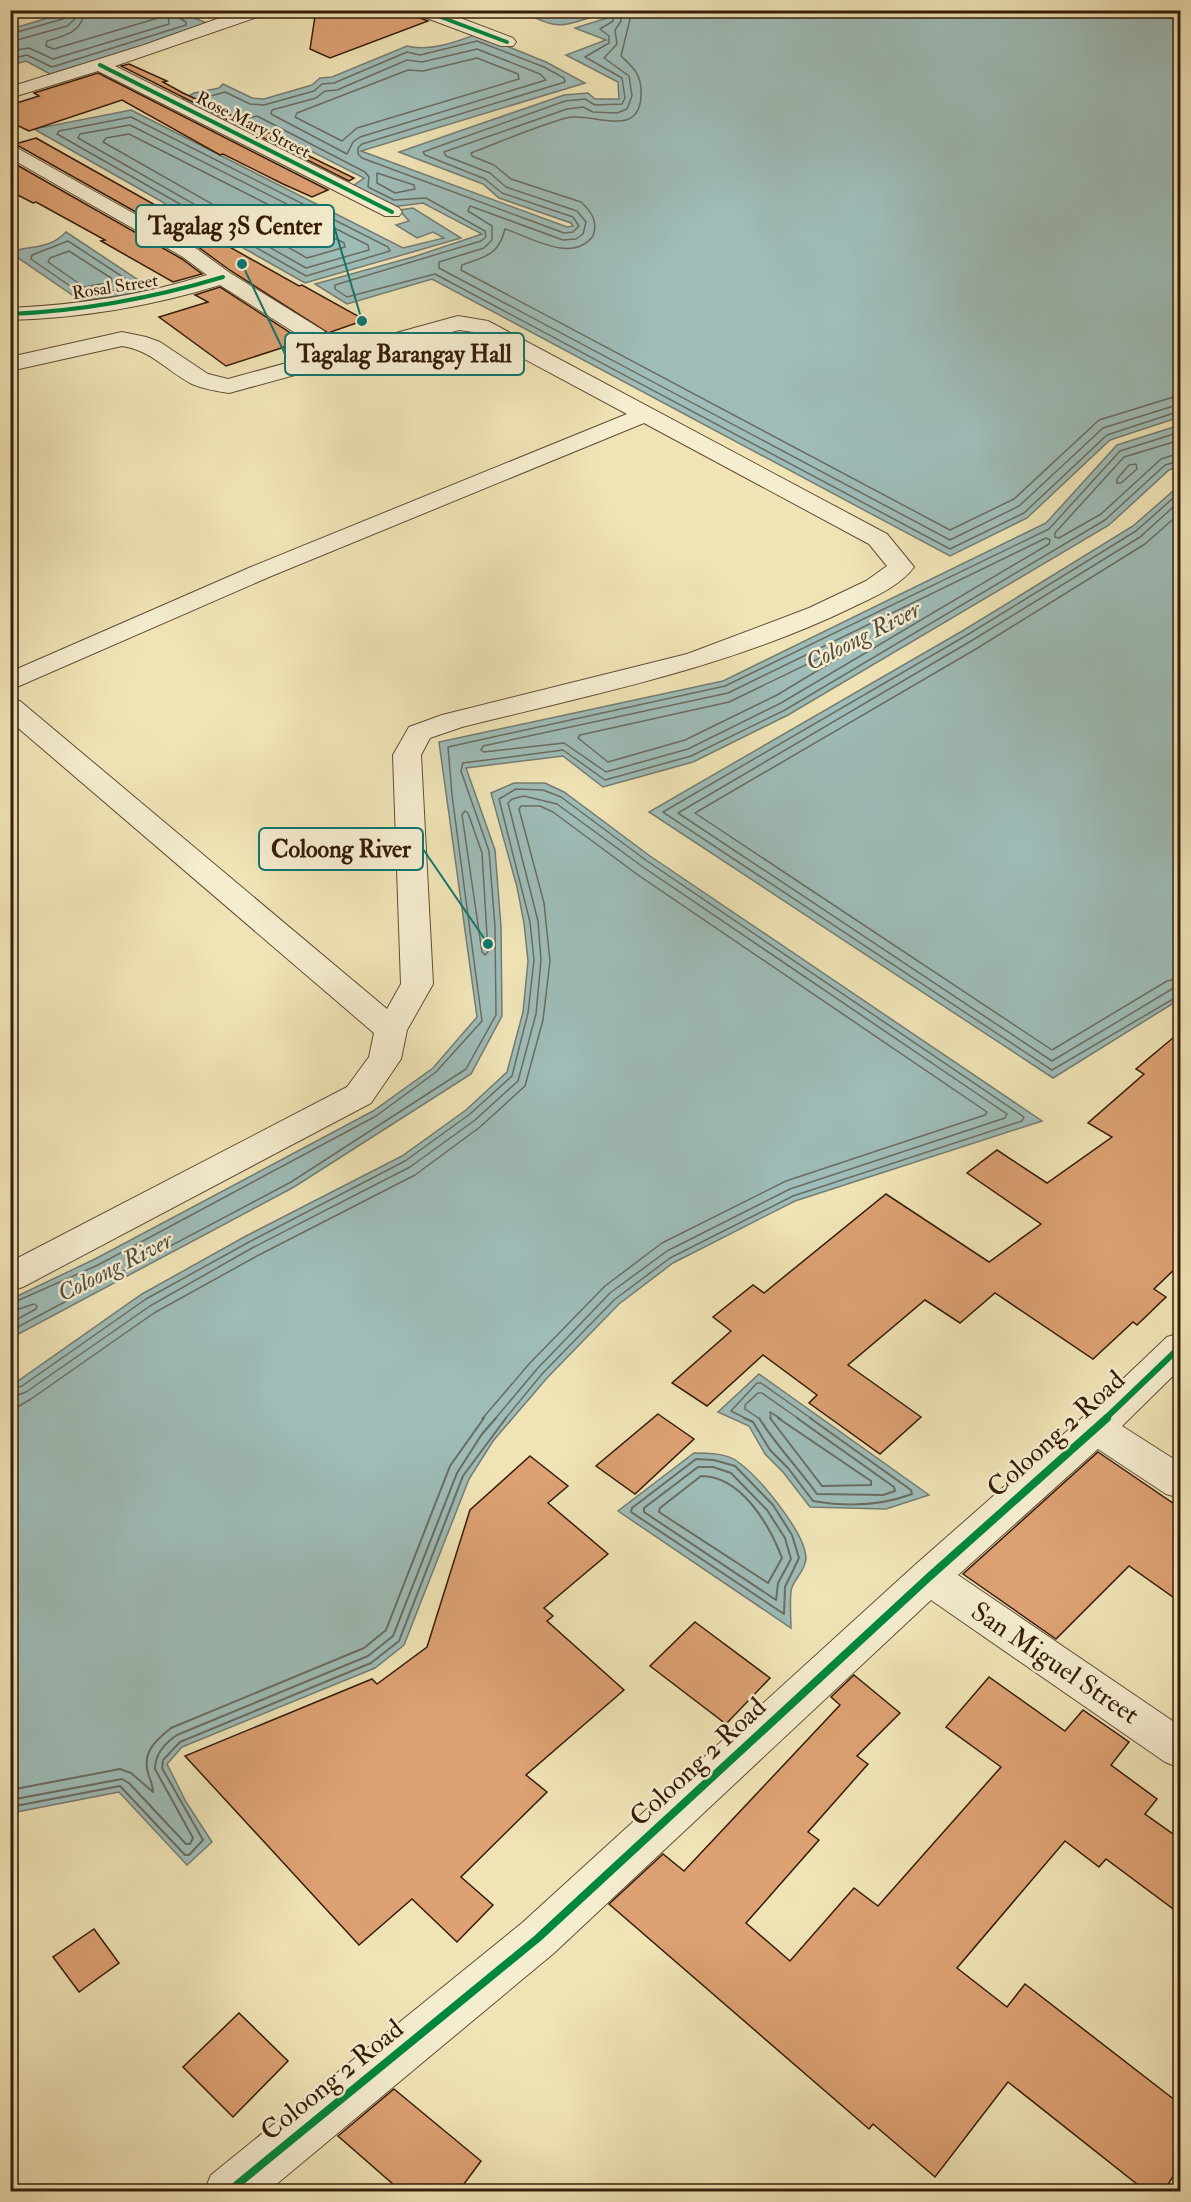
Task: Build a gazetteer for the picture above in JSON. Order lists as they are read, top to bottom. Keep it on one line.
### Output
{"streets":{"street":["Rose Mary Street","Rosal Street","Coloong 2 Road","San Miguel Street"]},"crossings":[["Coloong 2 Road","San Miguel Street"]],"water":["Coloong River"],"places":["Tagalag Barangay Hall","Tagalag 3S Center","Coloong River"]}
